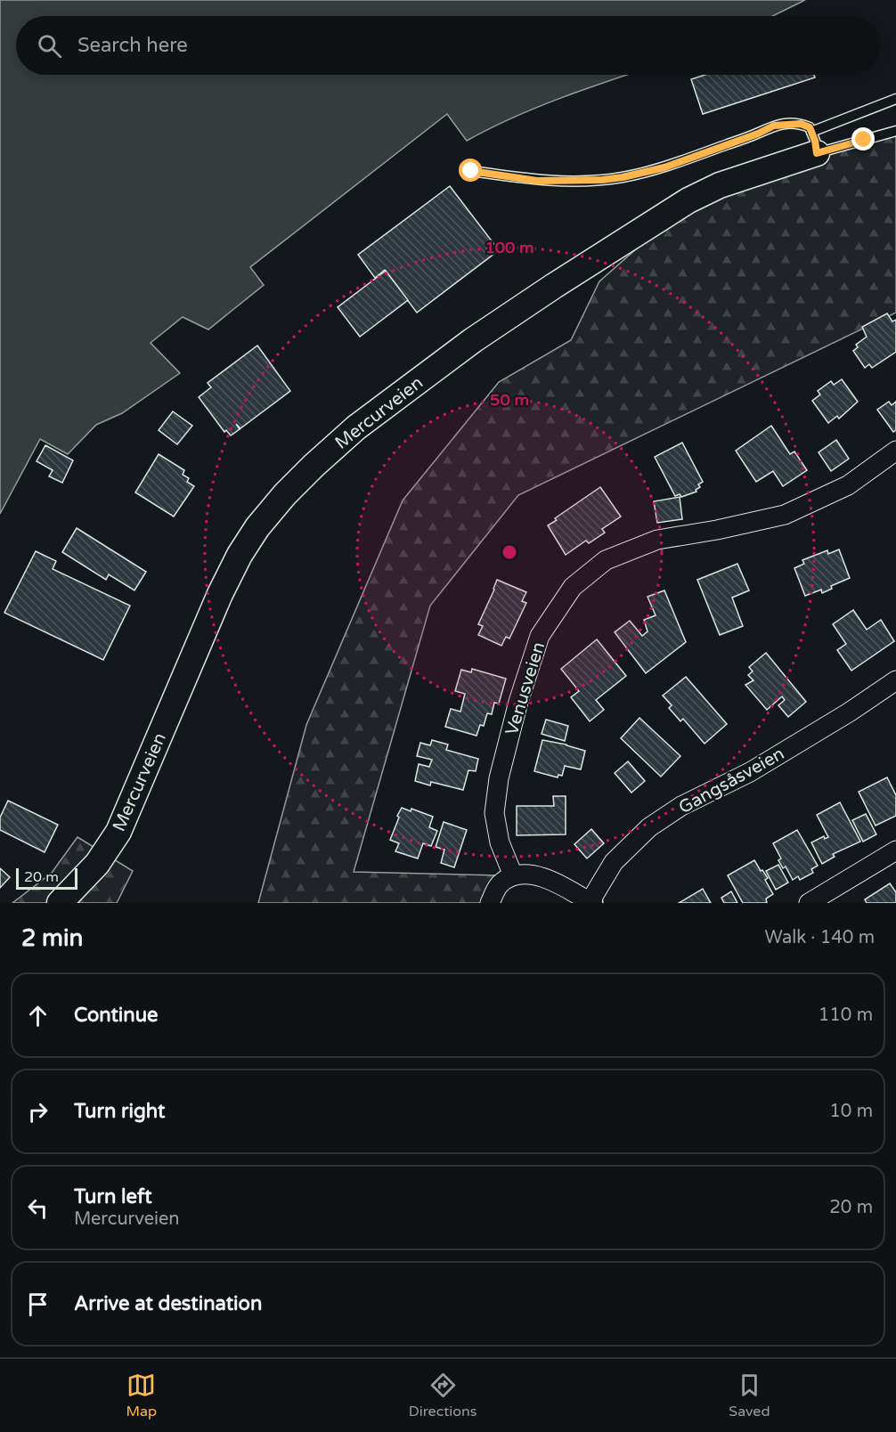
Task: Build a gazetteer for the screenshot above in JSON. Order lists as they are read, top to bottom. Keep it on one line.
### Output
{"streets":{"main road":["Mercurveien"],"street":["Venusveien","Gangsåsveien"]},"scale_bar":"20 m","page":{"search":"Search here","scale":"20 m","heading":["2 min","Walk · 140 m"],"list":[["Continue","110 m"],["Turn right","10 m"],["Turn left","Mercurveien","20 m"],"Arrive at destination"],"nav":["Map","Directions","Saved"]},"rings":["100 m","50 m"]}
